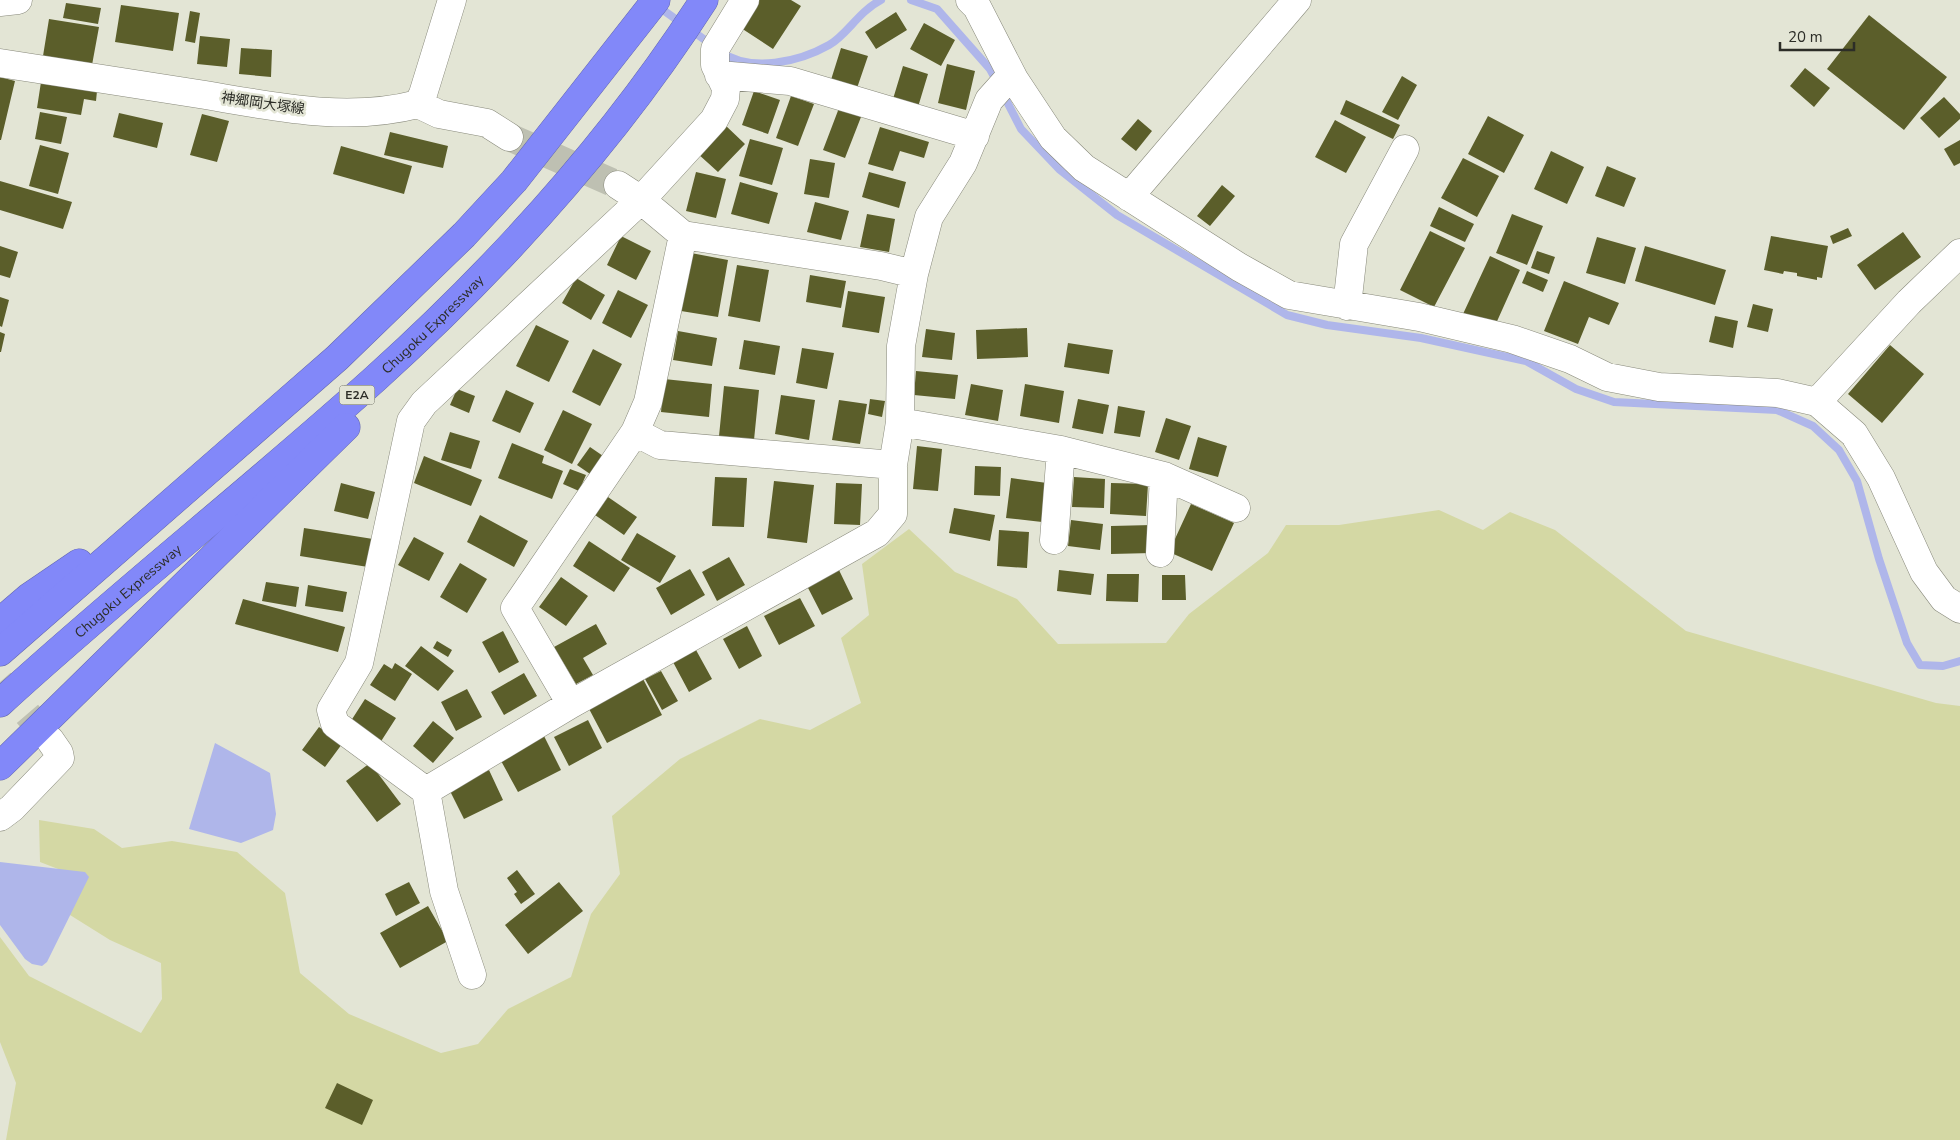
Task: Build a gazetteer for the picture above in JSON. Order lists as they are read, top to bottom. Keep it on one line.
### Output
{"streets":{"highway":["Chugoku Expressway","E2A"],"street":["神郷岡大塚線"]},"scale_bar":"20 m"}
